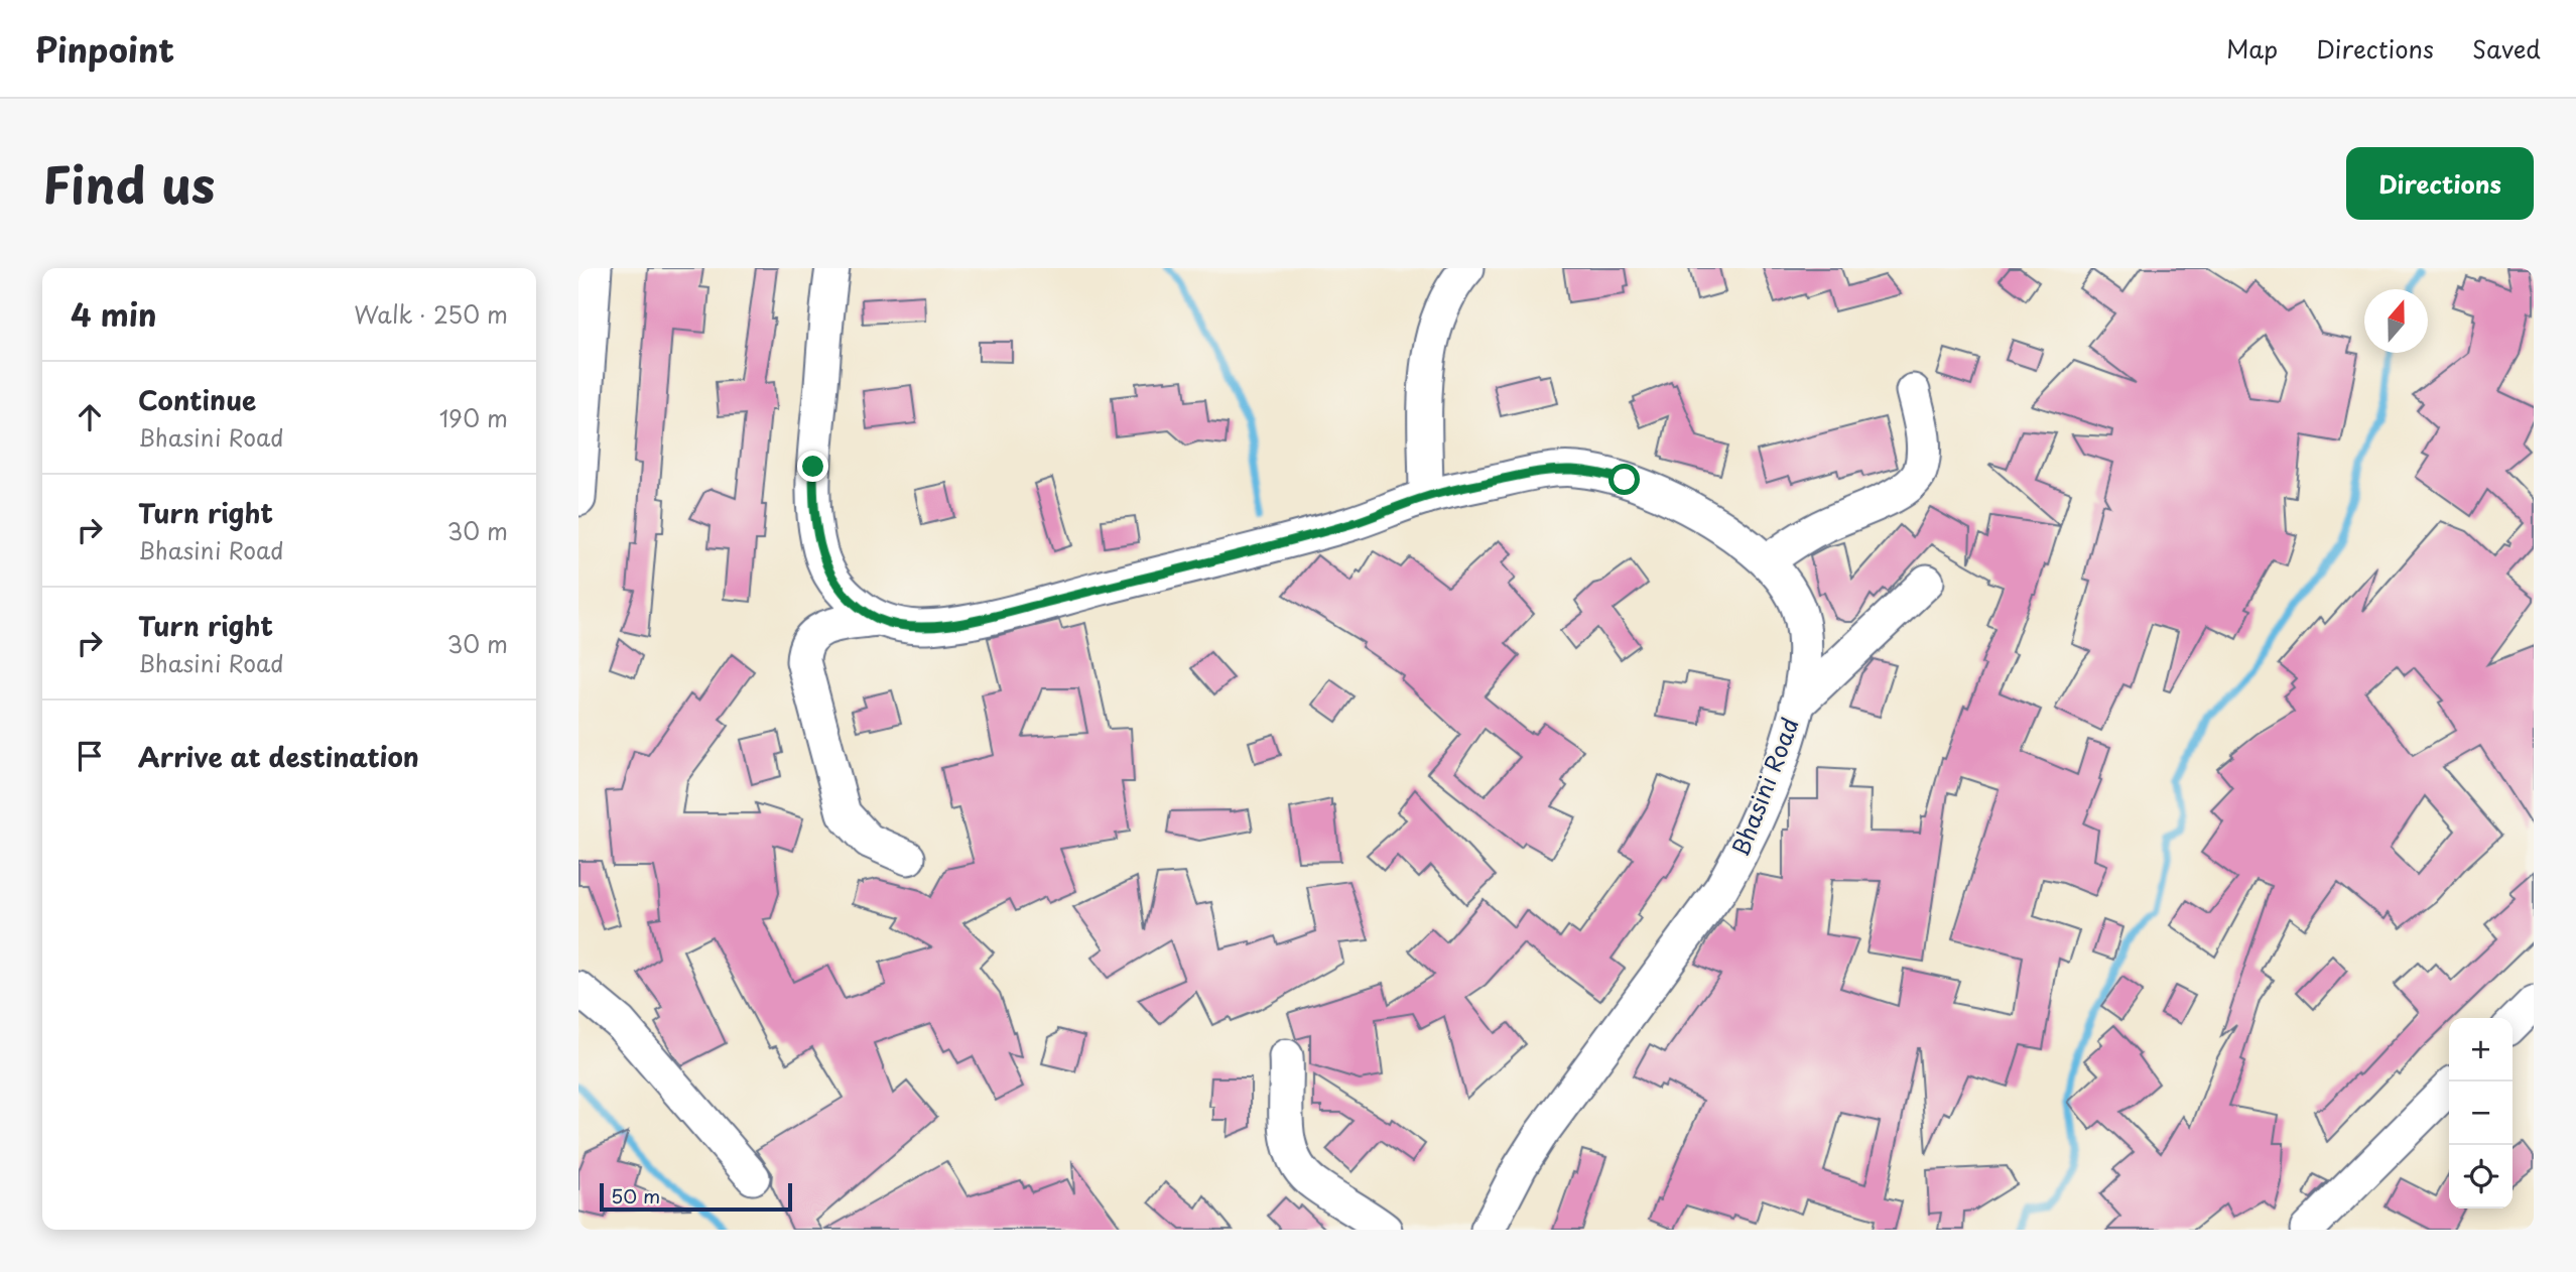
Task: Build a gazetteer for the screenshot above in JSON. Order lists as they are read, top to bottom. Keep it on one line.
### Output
{"streets":{"street":["Bhasini Road"]},"scale_bar":"50 m","north":"top","page":{"header":"Pinpoint","nav":["Map","Directions","Saved"],"title":"Find us","buttons":"Directions","heading":["4 min","Walk · 250 m"],"list":[["Continue","Bhasini Road","190 m"],["Turn right","Bhasini Road","30 m"],["Turn right","Bhasini Road","30 m"],"Arrive at destination"],"map_buttons":["+","−"],"scale":"50 m"}}
